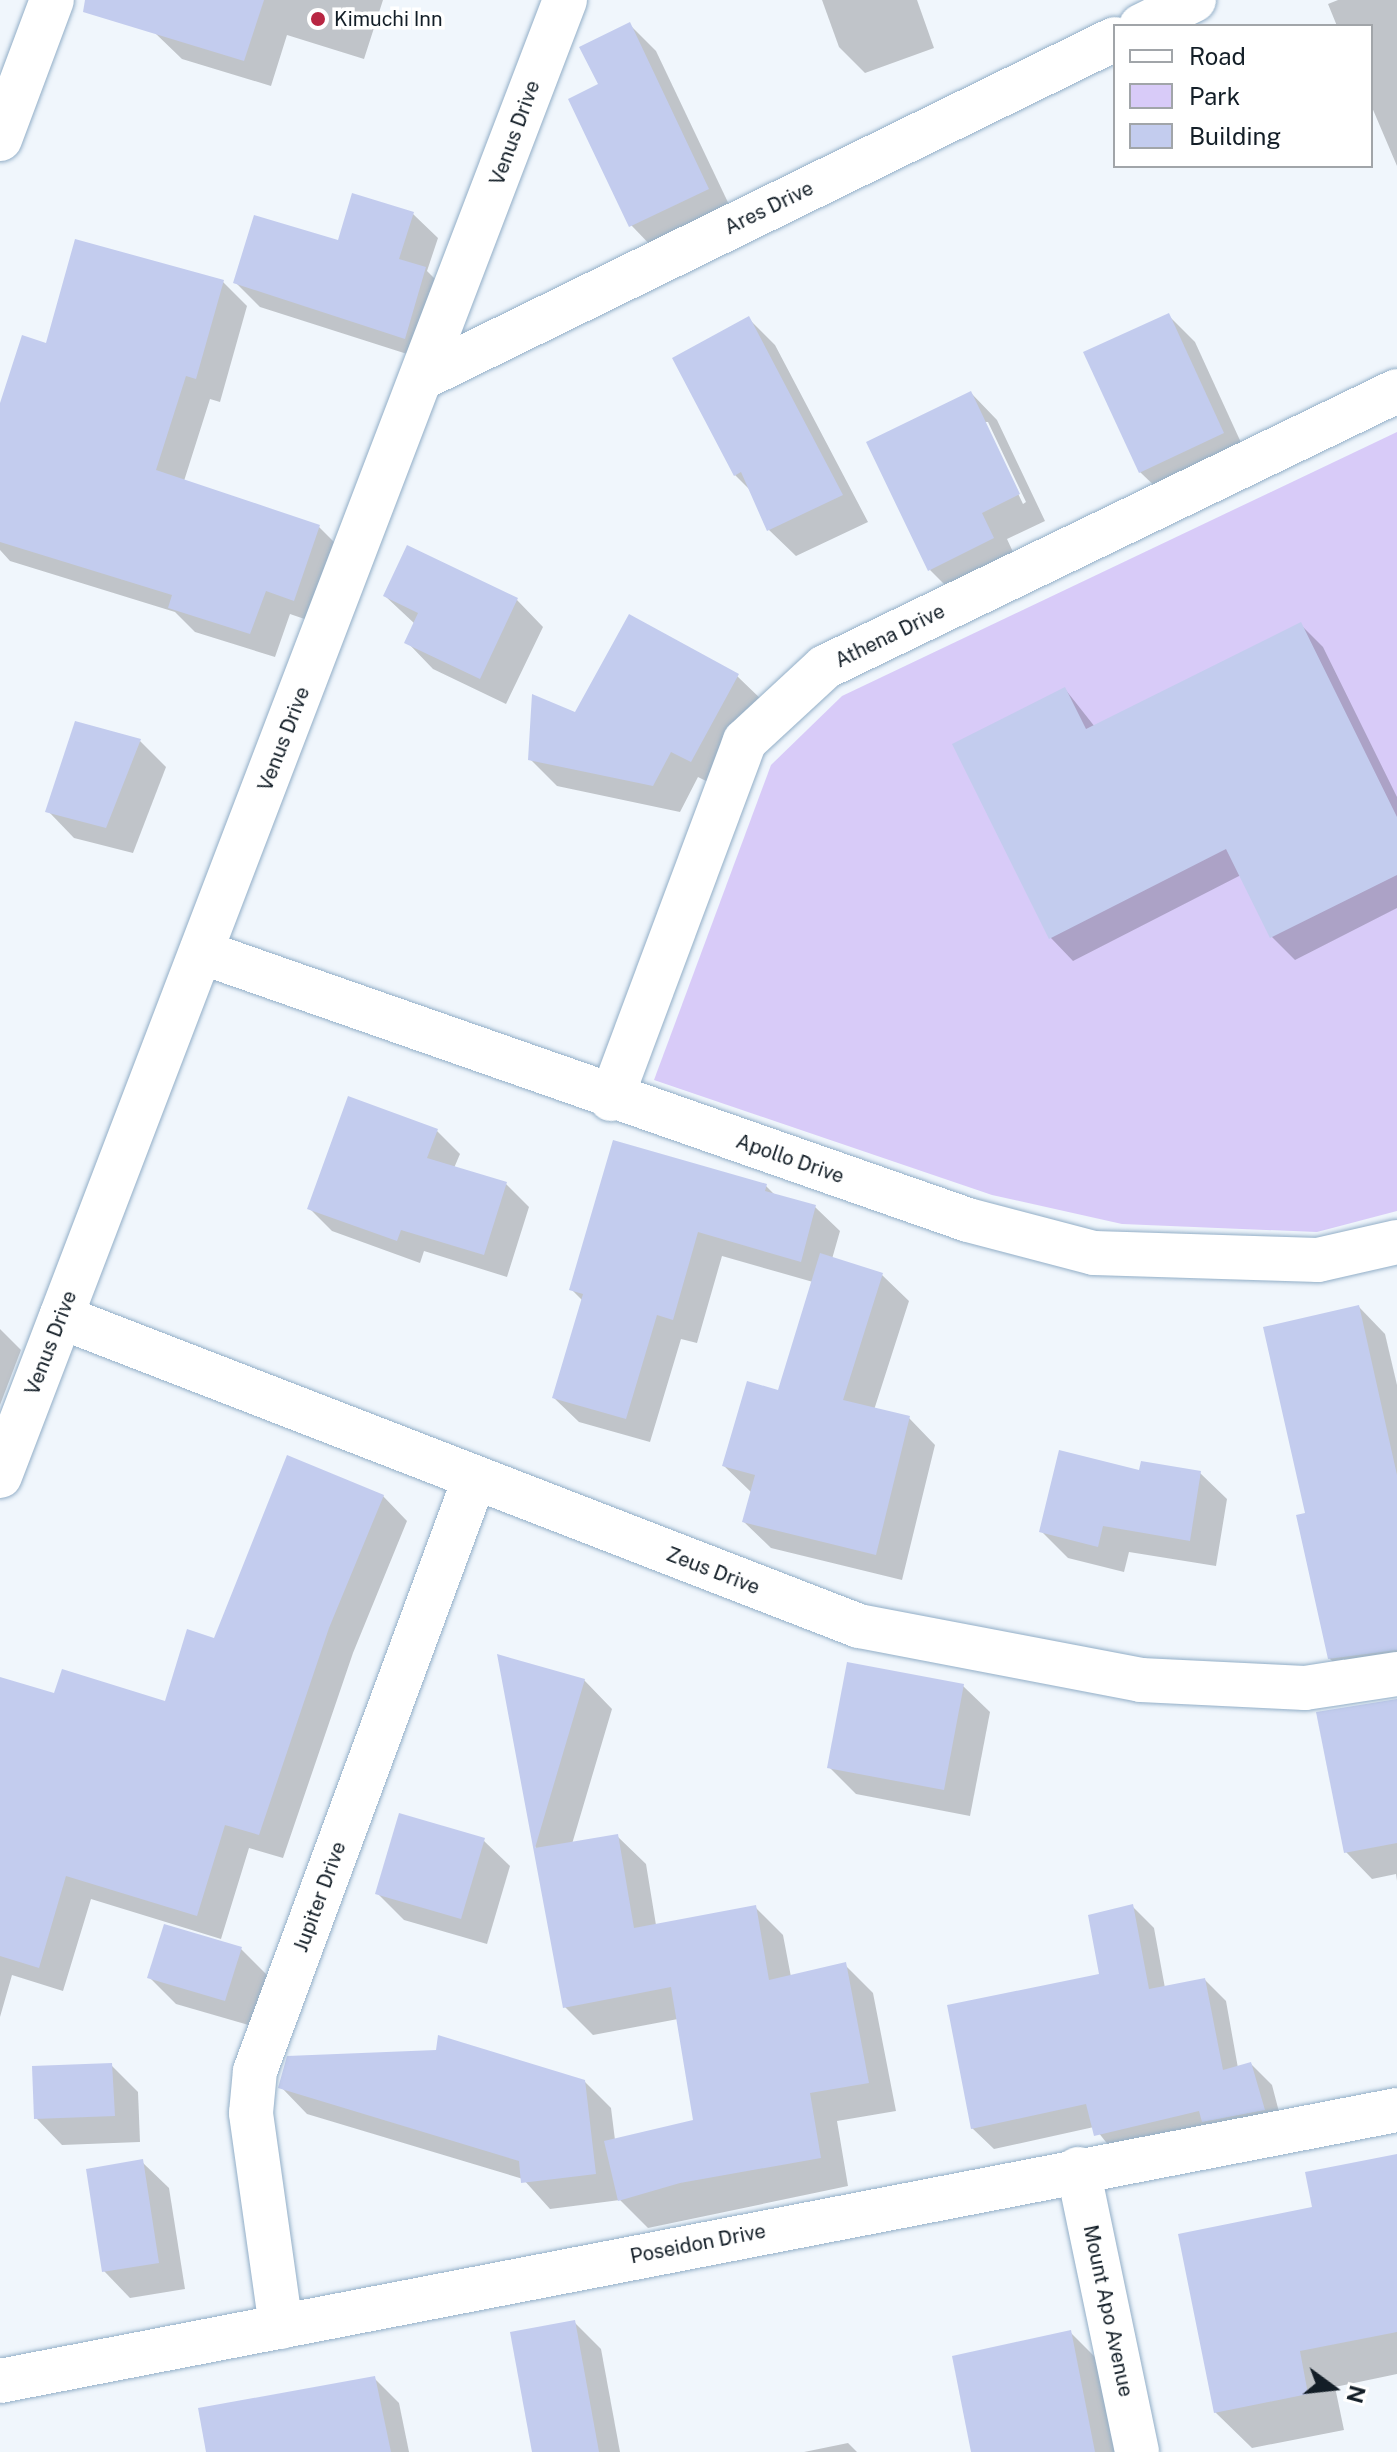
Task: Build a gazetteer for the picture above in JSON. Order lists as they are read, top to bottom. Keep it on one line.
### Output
{"streets":{"street":["Venus Drive","Ares Drive","Athena Drive","Apollo Drive","Zeus Drive","Jupiter Drive","Poseidon Drive","Mount Apo Avenue"]},"crossings":[["Venus Drive","Ares Drive"],["Venus Drive","Apollo Drive"],["Venus Drive","Zeus Drive"],["Athena Drive","Apollo Drive"],["Zeus Drive","Jupiter Drive"],["Jupiter Drive","Poseidon Drive"],["Poseidon Drive","Mount Apo Avenue"]],"places":["Kimuchi Inn"],"legend":["Road","Park","Building"],"north":"right"}
